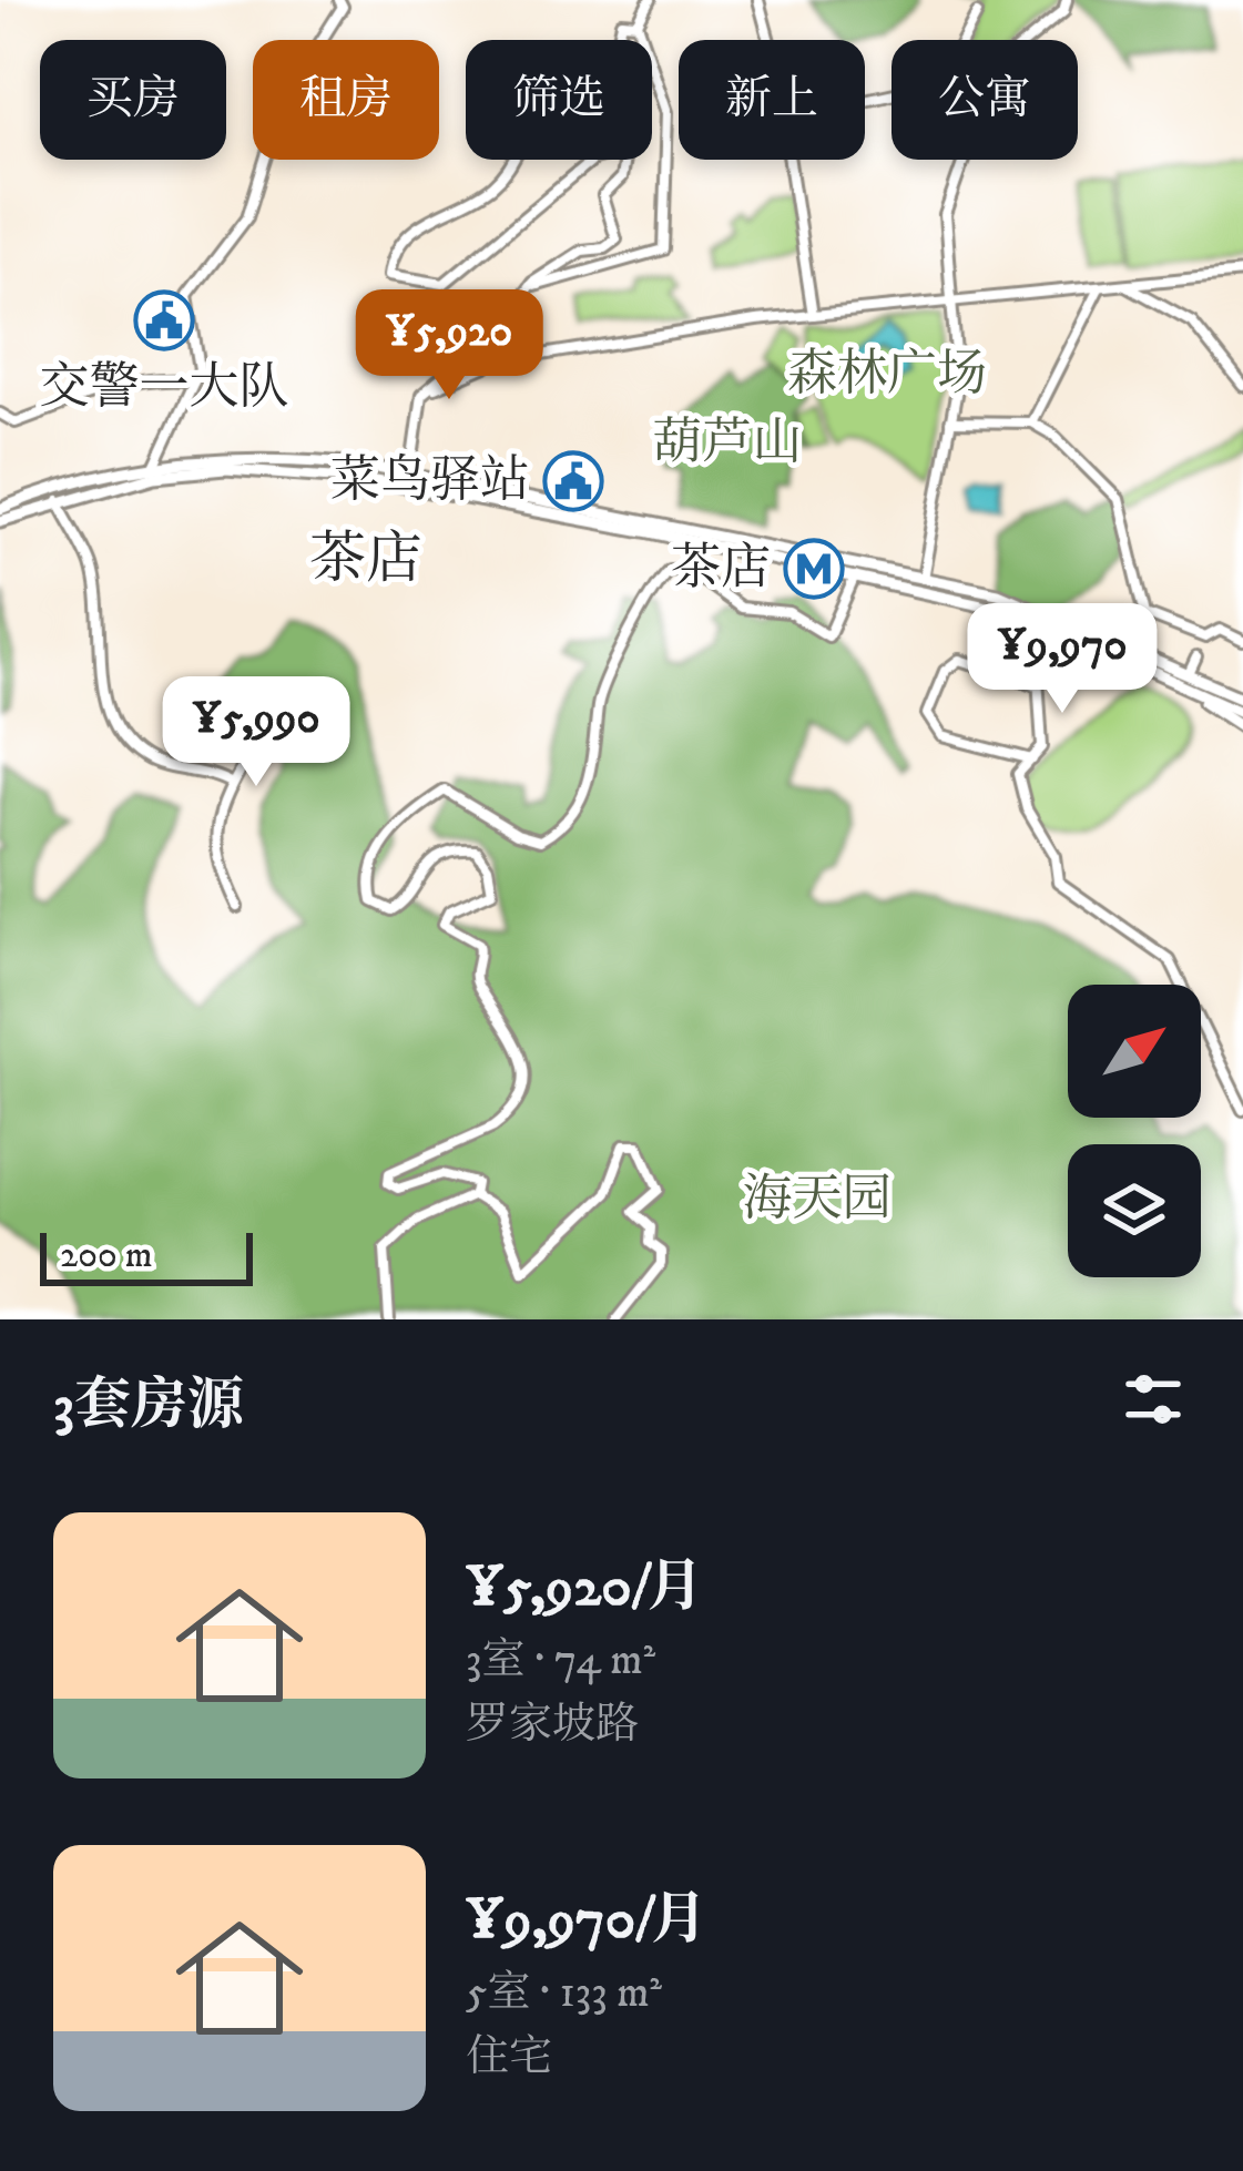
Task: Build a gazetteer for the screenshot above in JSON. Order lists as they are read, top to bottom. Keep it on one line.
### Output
{"districts":["茶店"],"parks":["森林广场","葫芦山","海天园"],"places":{"public building":["交警一大队","菜鸟驿站"],"metro station":["茶店"]},"scale_bar":"200 m","north":"top right","page":{"chip":["买房","租房","筛选","新上","公寓"],"price":["¥5,920","¥9,970","¥5,990"],"scale":"200 m","heading":"3套房源","list":[{"name":"¥5,920/月","note":"3室 · 74 m² · 罗家坡路"},{"name":"¥9,970/月","note":"5室 · 133 m² · 住宅"}]}}
